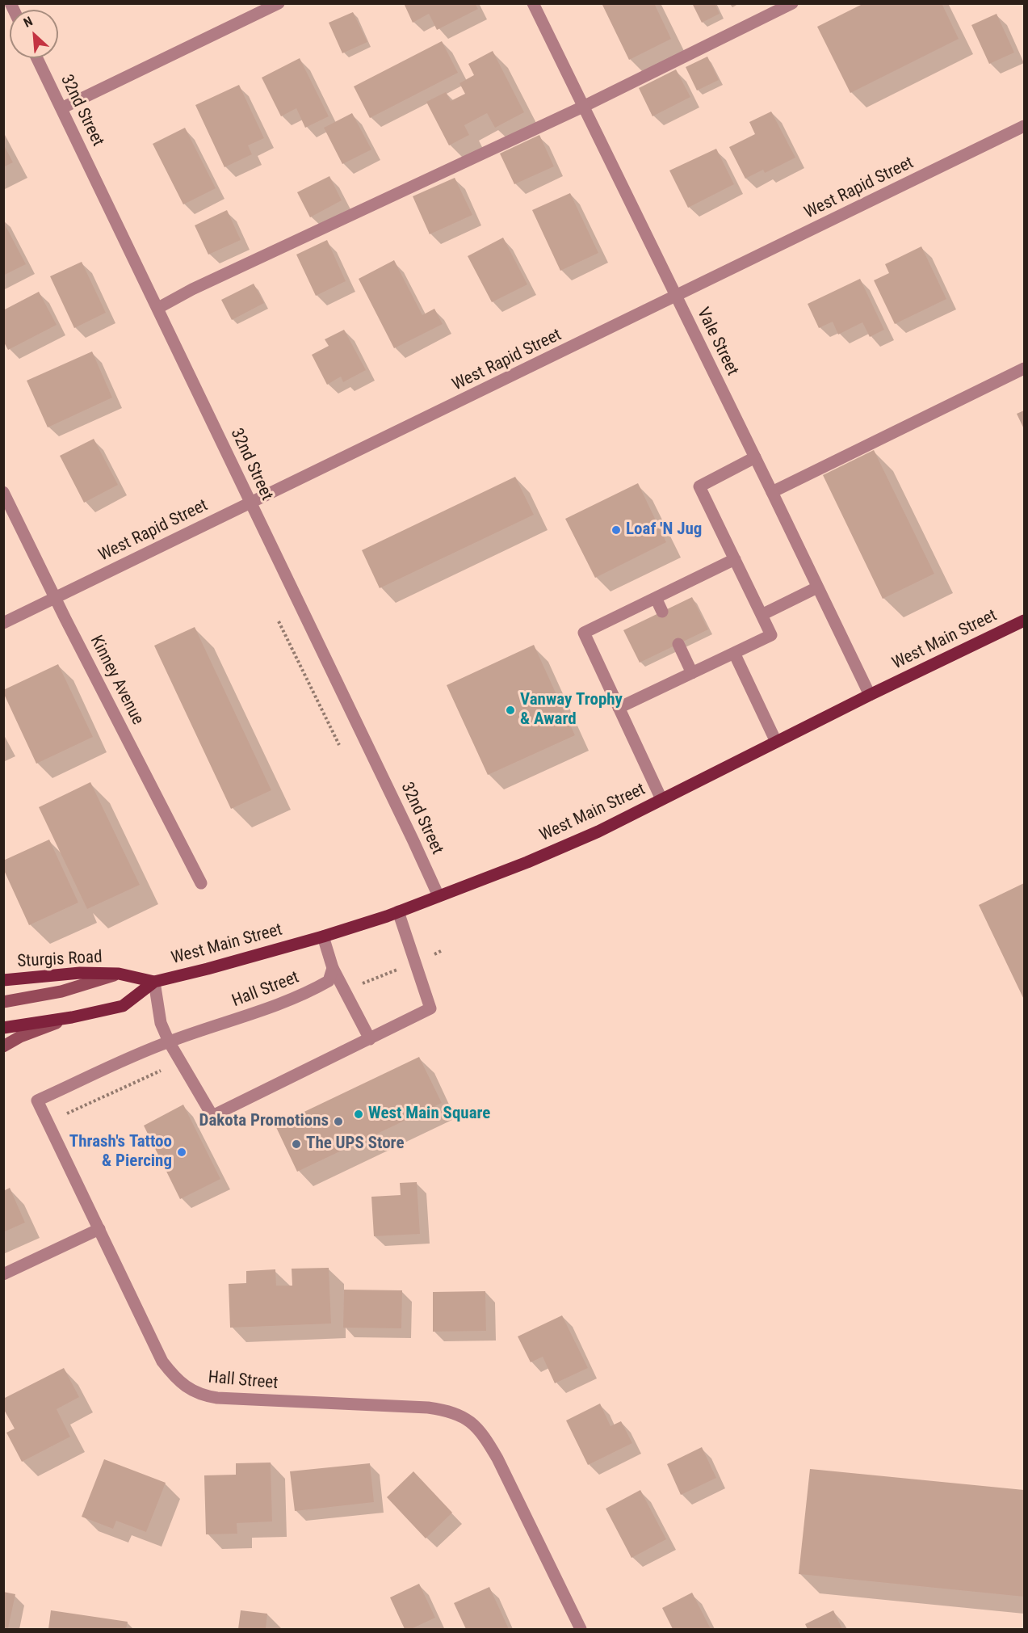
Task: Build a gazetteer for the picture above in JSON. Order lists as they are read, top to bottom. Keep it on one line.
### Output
{"streets":{"main road":["West Main Street","Sturgis Road"],"street":["32nd Street","West Rapid Street","Vale Street","Kinney Avenue","Hall Street"]},"crossings":[["32nd Street","West Rapid Street"],["32nd Street","West Main Street"],["West Rapid Street","Vale Street"],["West Rapid Street","Kinney Avenue"],["Vale Street","West Main Street"],["West Main Street","Sturgis Road"]],"places":["Loaf 'N Jug","Vanway Trophy & Award","West Main Square","Dakota Promotions","The UPS Store","Thrash's Tattoo & Piercing"],"north":"top left"}
